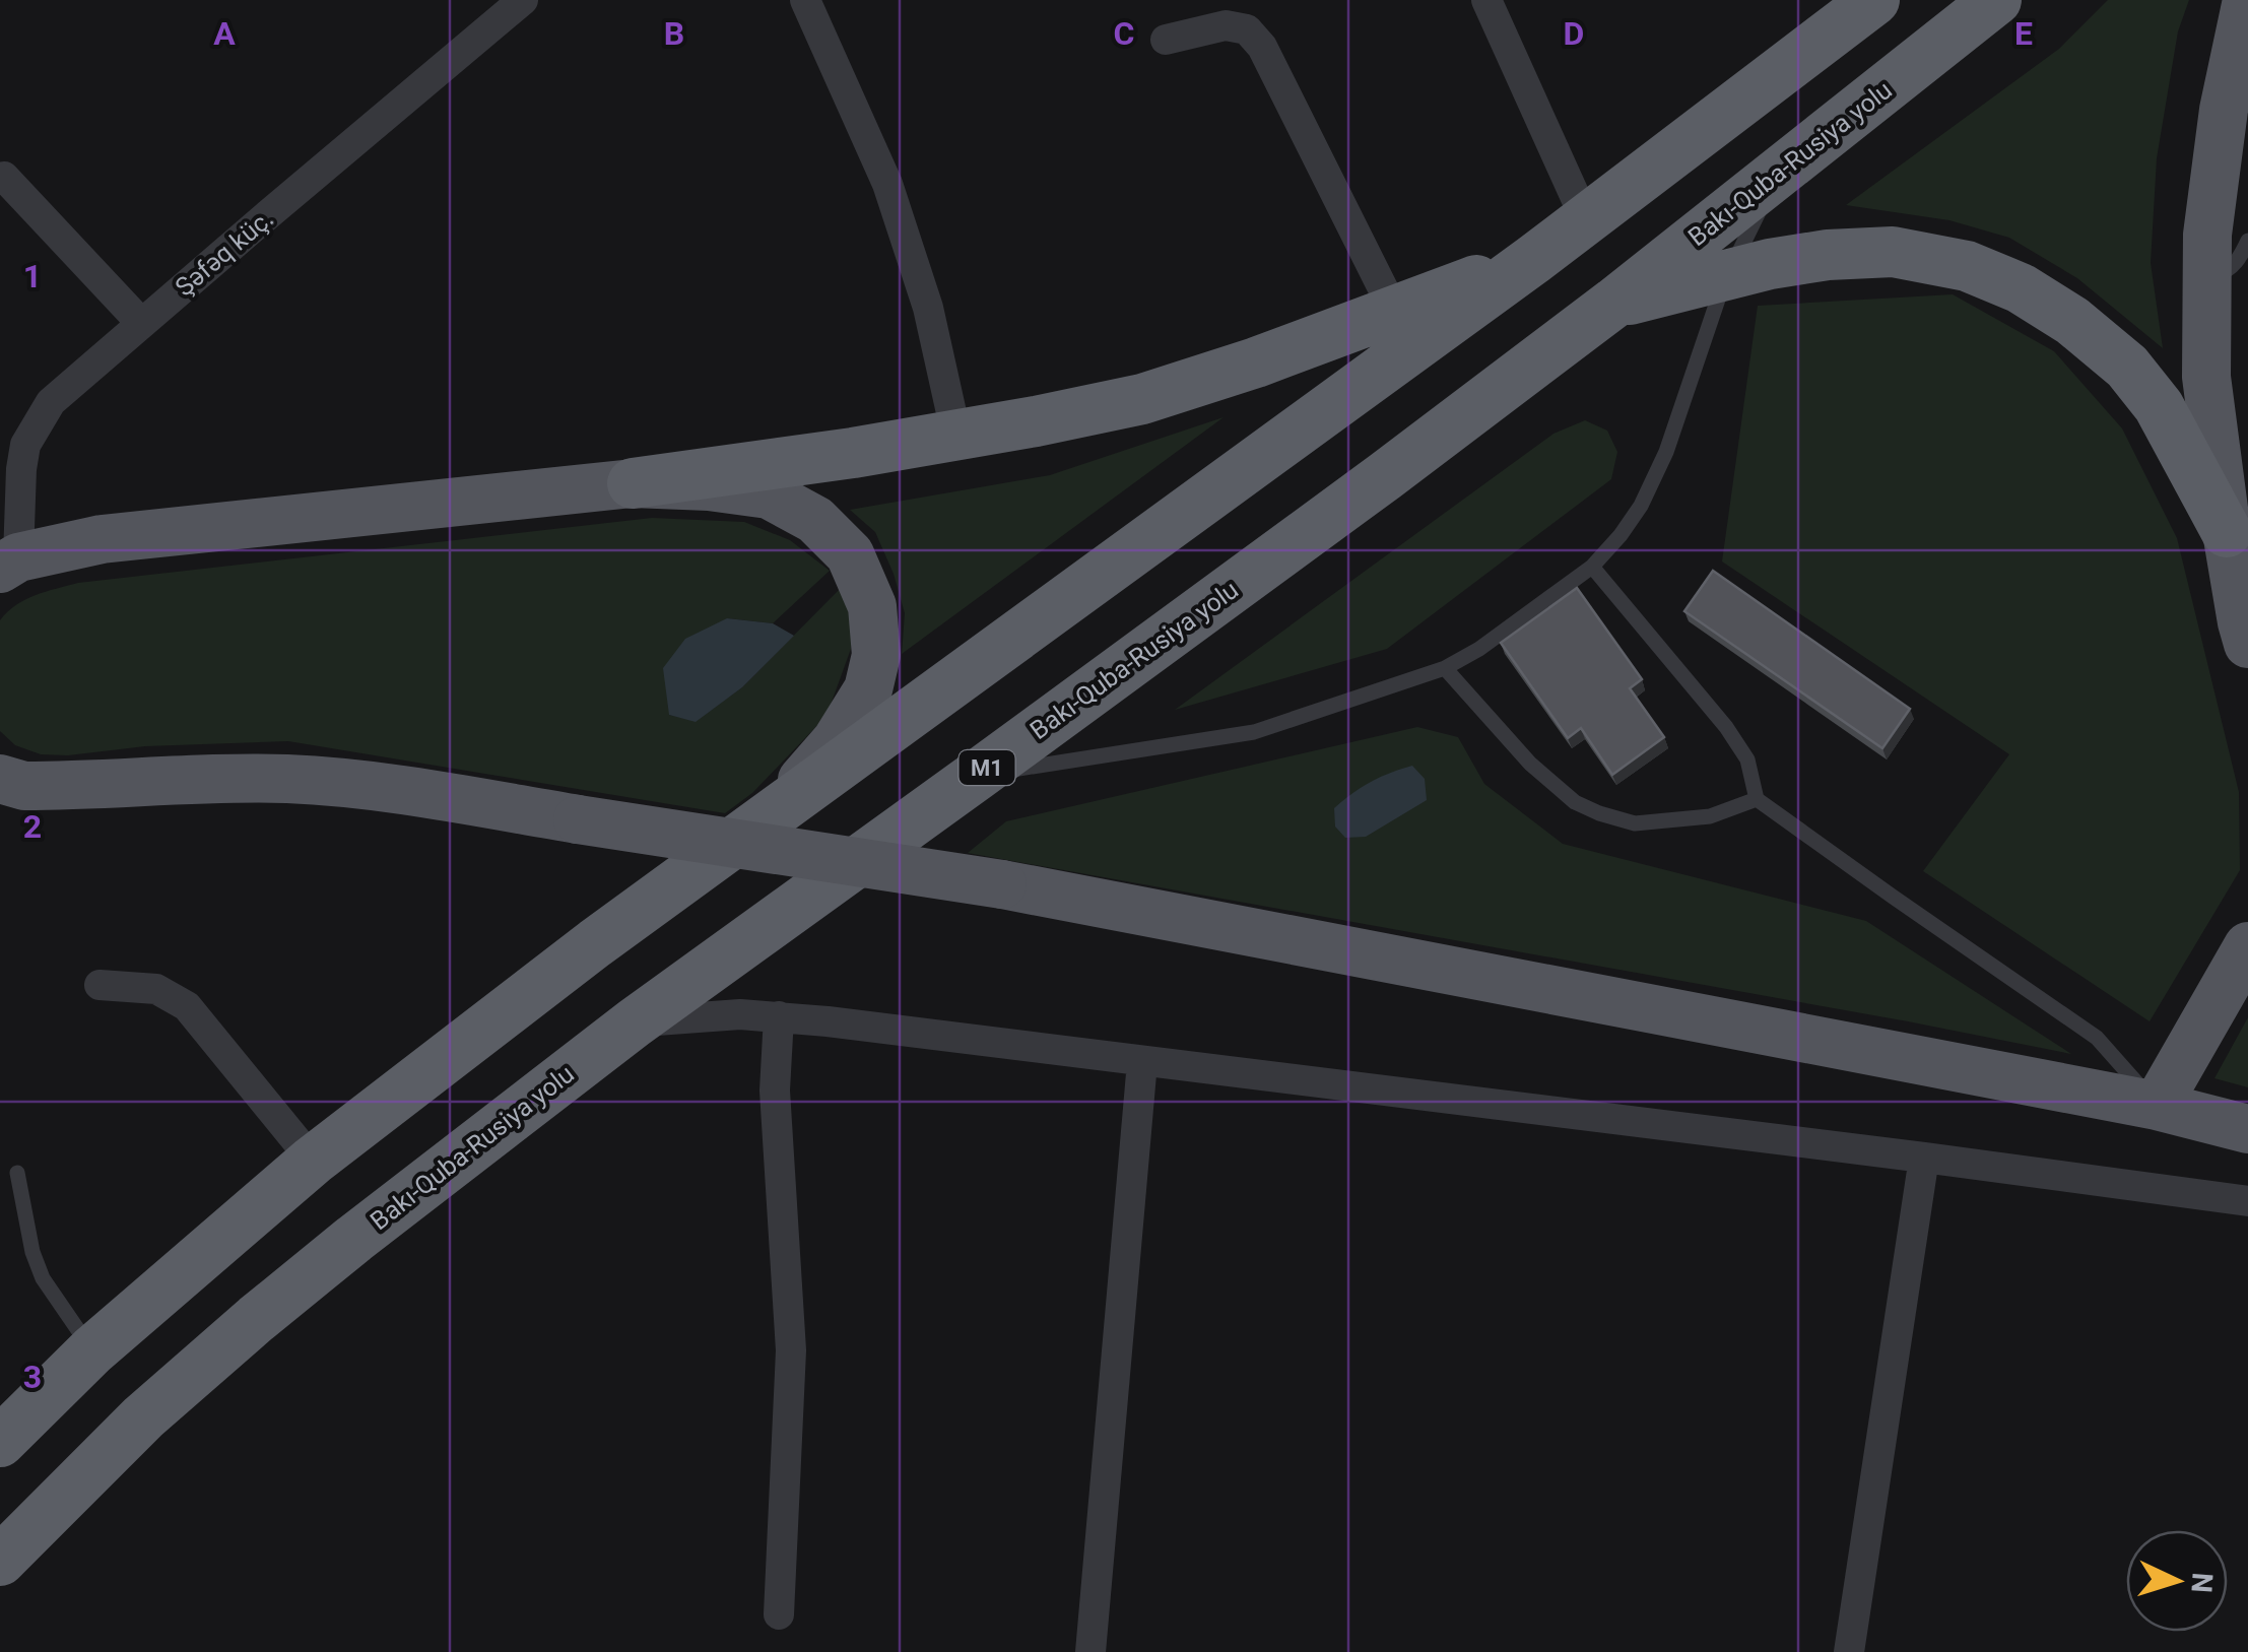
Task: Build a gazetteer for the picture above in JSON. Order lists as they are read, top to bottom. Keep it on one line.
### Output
{"streets":{"highway":["Bakı-Quba-Rusiya yolu","M1"],"street":["Şəfəq küç."]},"north":"right","grid":{"columns":["A","B","C","D","E"],"rows":["1","2","3"]}}
